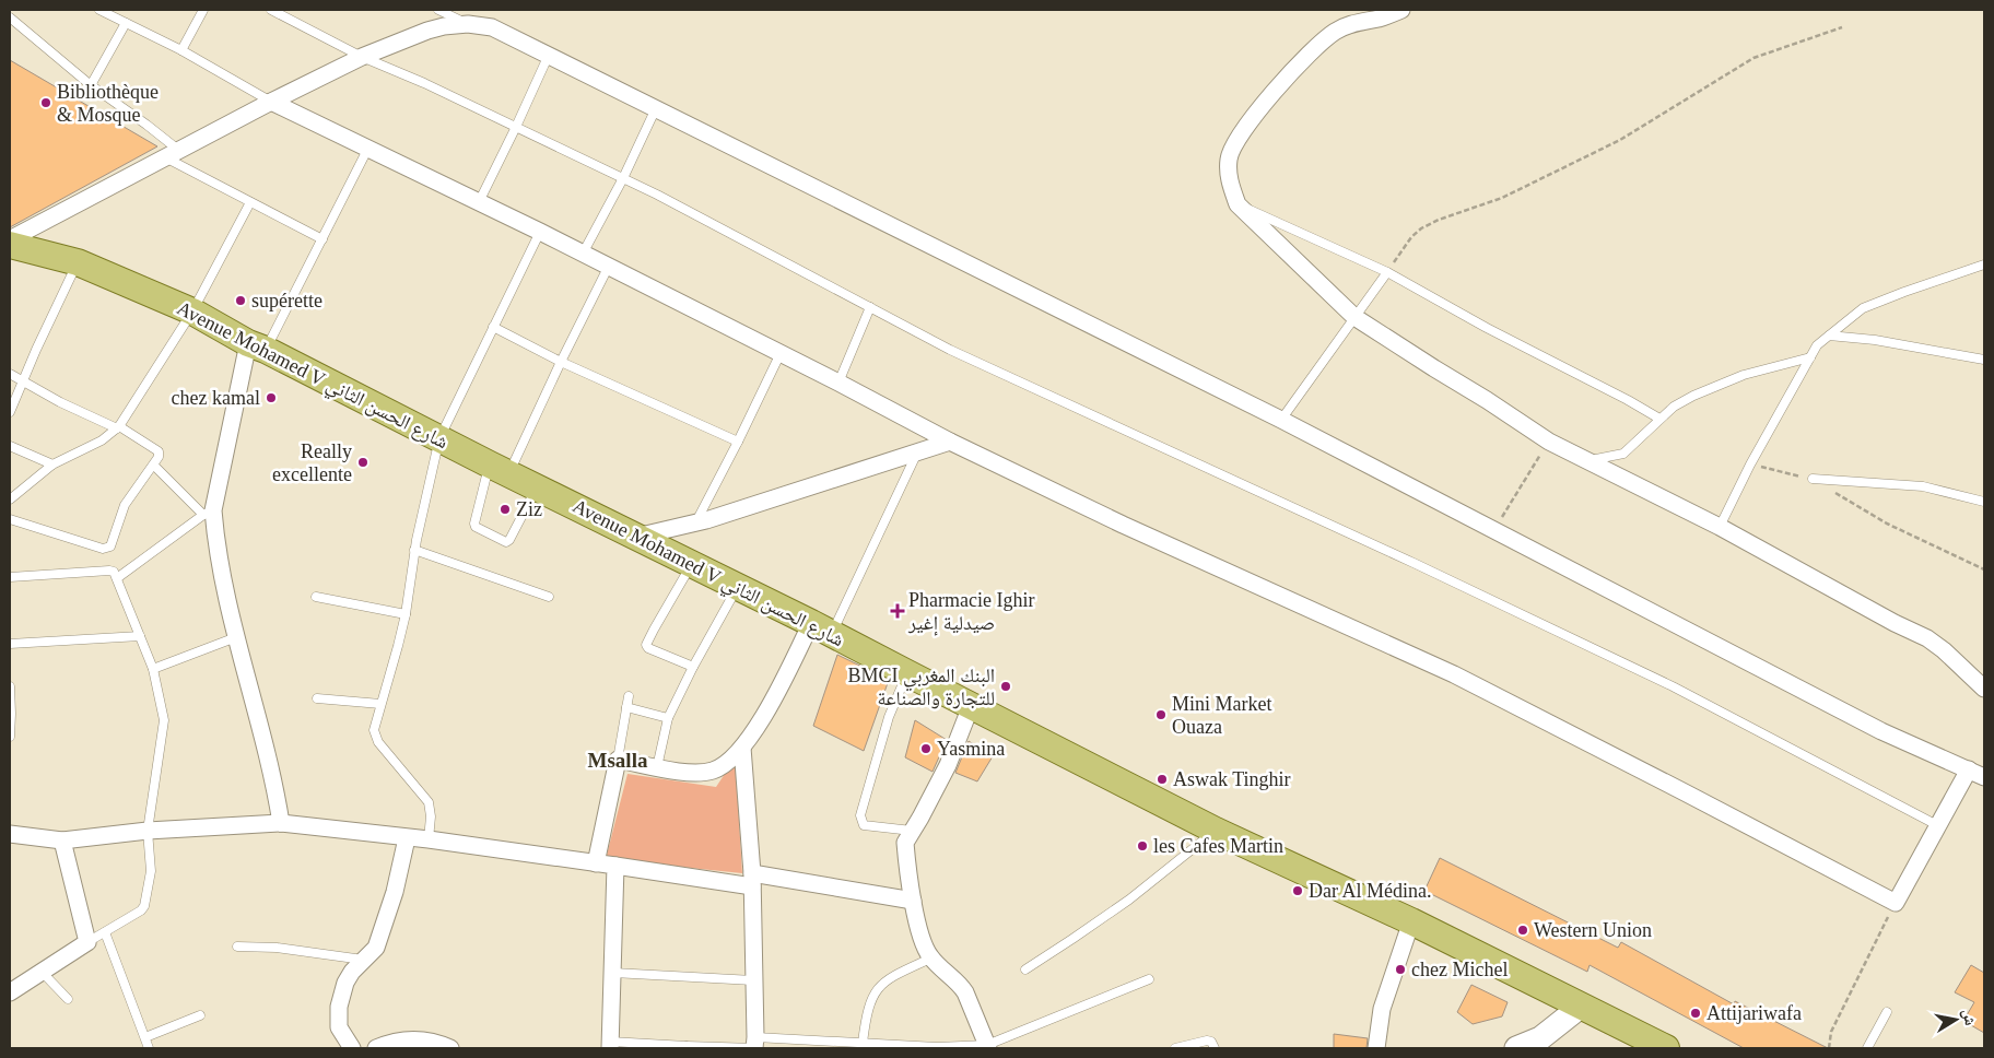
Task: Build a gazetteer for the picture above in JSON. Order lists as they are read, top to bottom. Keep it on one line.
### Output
{"streets":{"main road":["Avenue Mohamed V شارع الحسن الثاني"]},"districts":["Msalla"],"places":{"other":["Bibliothèque & Mosque","supérette","chez kamal","Really excellente","Ziz","BMCI البنك المغربي للتجارة والصناعة","Mini Market Ouaza","Yasmina","Aswak Tinghir","les Cafes Martin","Dar Al Médina.","Western Union","chez Michel","Attijariwafa"],"health":["Pharmacie Ighir صيدلية إغير"]},"north":"right"}
